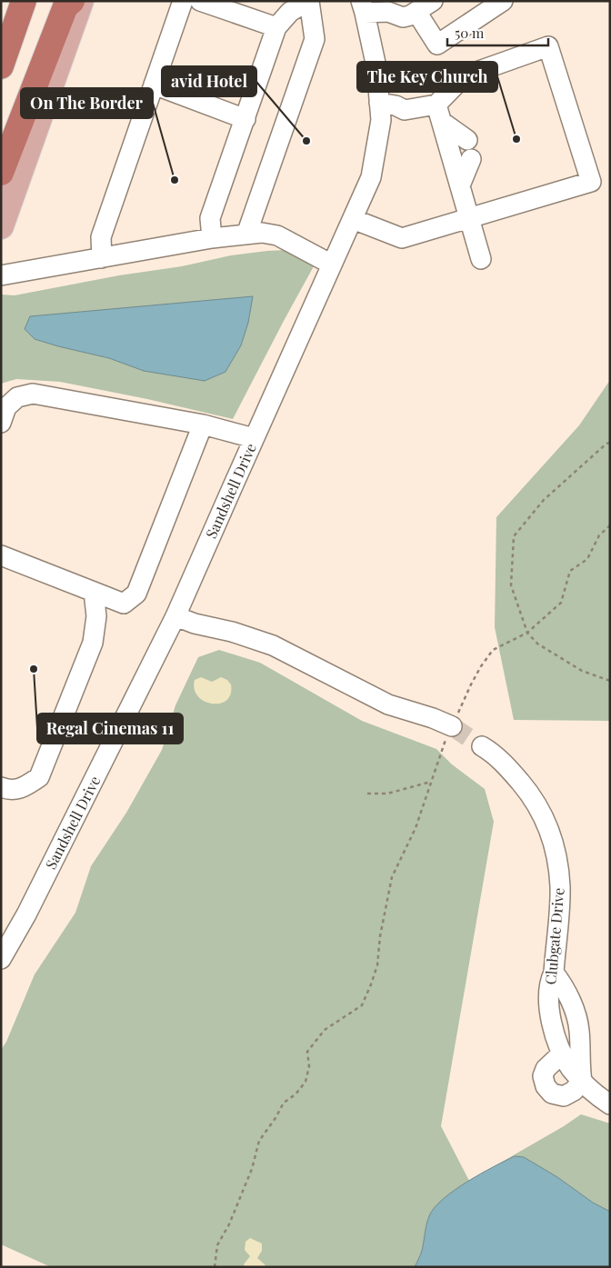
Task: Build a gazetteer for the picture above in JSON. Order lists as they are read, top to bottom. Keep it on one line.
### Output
{"streets":{"street":["Sandshell Drive","Clubgate Drive"]},"places":["The Key Church","avid Hotel","On The Border","Regal Cinemas 11"],"scale_bar":"50 m"}
